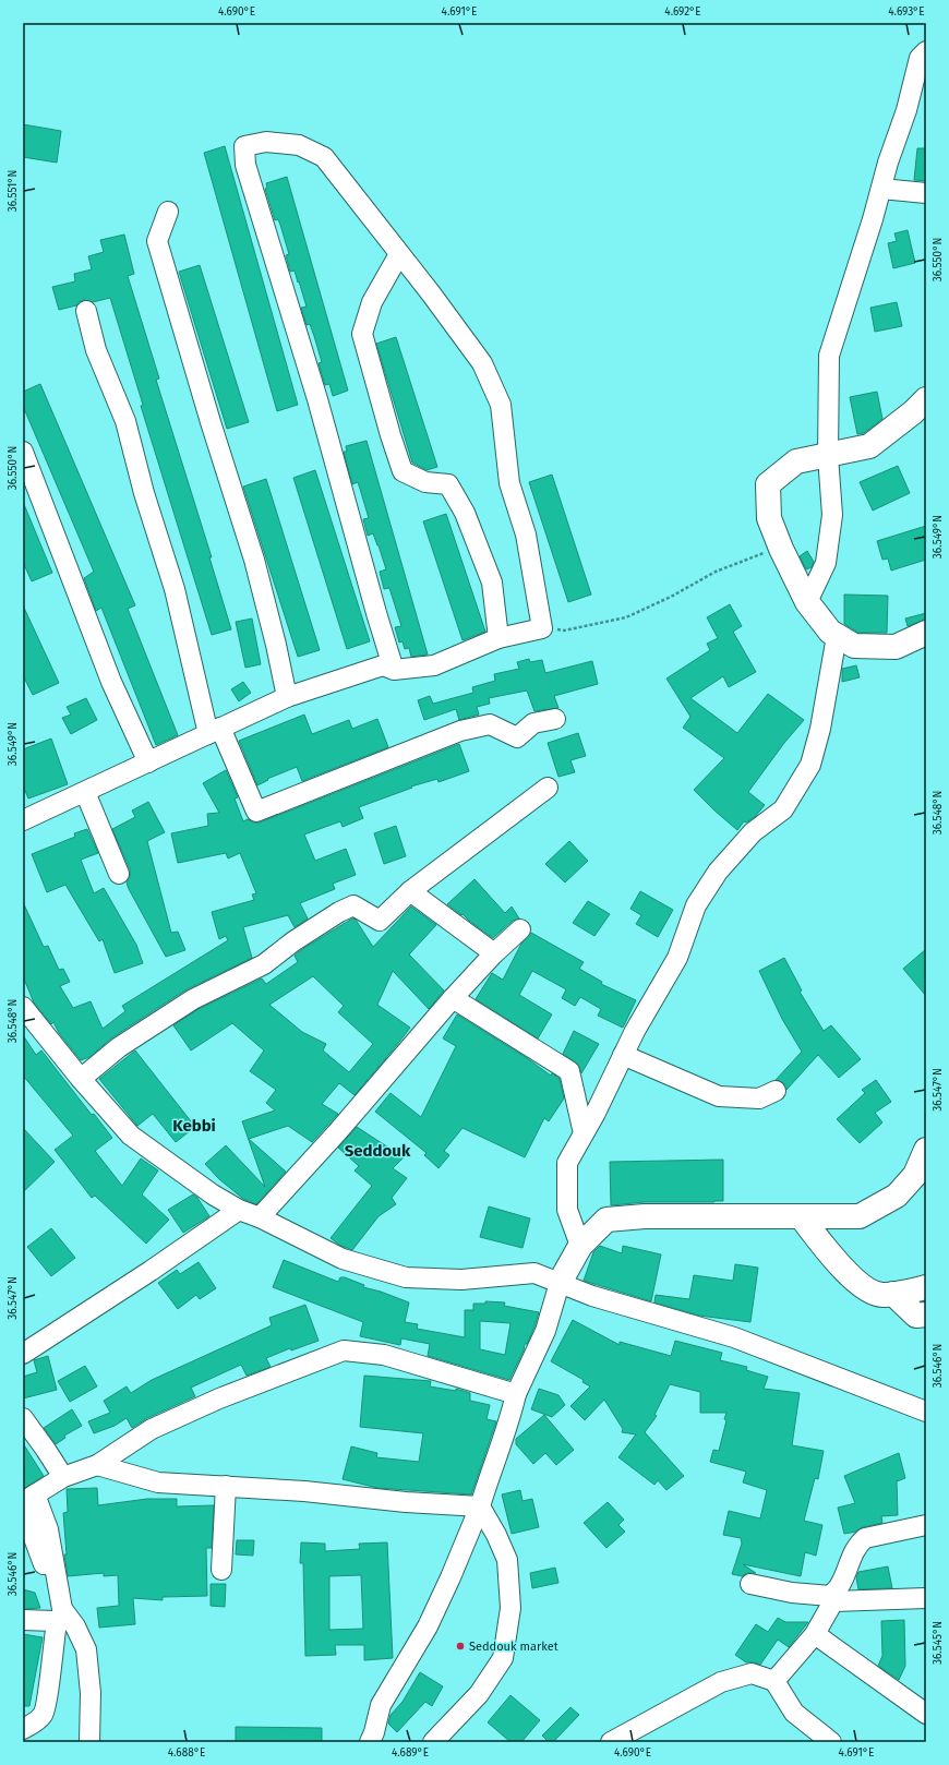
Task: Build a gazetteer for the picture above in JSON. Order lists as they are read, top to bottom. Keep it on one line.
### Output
{"districts":["Kebbi","Seddouk"],"places":["Seddouk market"],"coordinates":["4.690°E","4.691°E","4.692°E","4.693°E","36.551°N","36.550°N","36.549°N","36.548°N","36.547°N","36.546°N","36.545°N","4.688°E","4.689°E"]}
